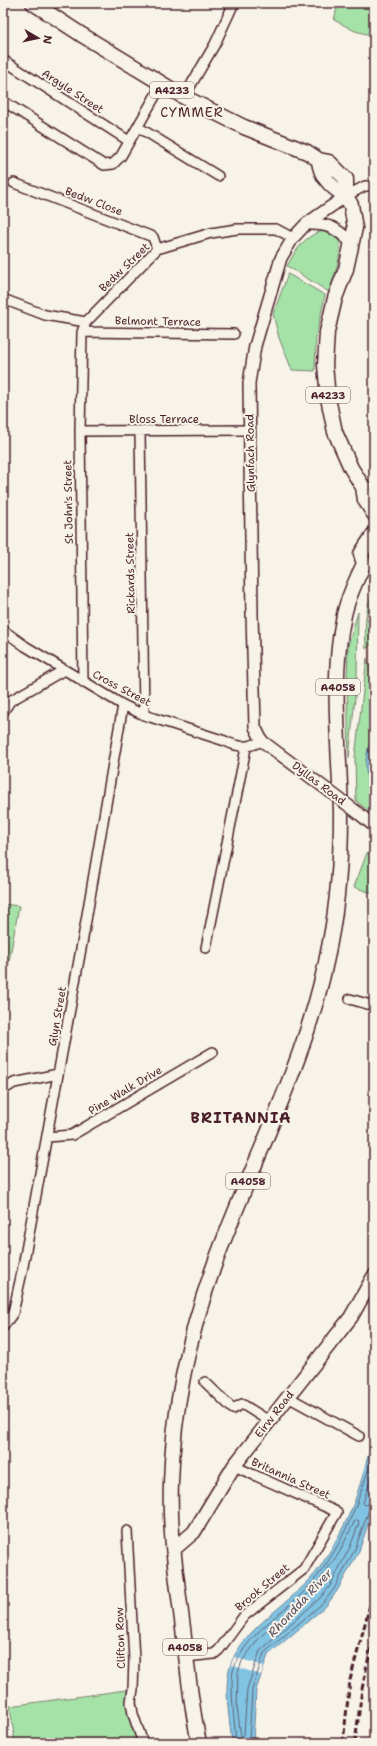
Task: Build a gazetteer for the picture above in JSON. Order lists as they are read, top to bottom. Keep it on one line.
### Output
{"streets":{"main road":["A4233","A4058","Eirw Road"],"street":["Argyle Street","Bedw Close","Bedw Street","Belmont Terrace","Bloss Terrace","Glynfach Road","St John's Street","Rickards Street","Cross Street","Dyllas Road","Glyn Street","Pine Walk Drive","Britannia Street","Brook Street","Clifton Row"]},"crossings":[["A4233","Glynfach Road"],["Bedw Close","Bedw Street"],["Bedw Street","Glynfach Road"],["Bedw Street","St John's Street"],["Belmont Terrace","St John's Street"],["Bloss Terrace","Glynfach Road"],["Bloss Terrace","St John's Street"],["Bloss Terrace","Rickards Street"],["Glynfach Road","Dyllas Road"],["St John's Street","Cross Street"],["Rickards Street","Cross Street"],["A4058","Eirw Road"],["A4058","Brook Street"],["Cross Street","Glyn Street"],["Glyn Street","Pine Walk Drive"],["Eirw Road","Britannia Street"],["Britannia Street","Brook Street"]],"districts":["CYMMER","BRITANNIA"],"water":["Rhondda River"],"north":"right"}
